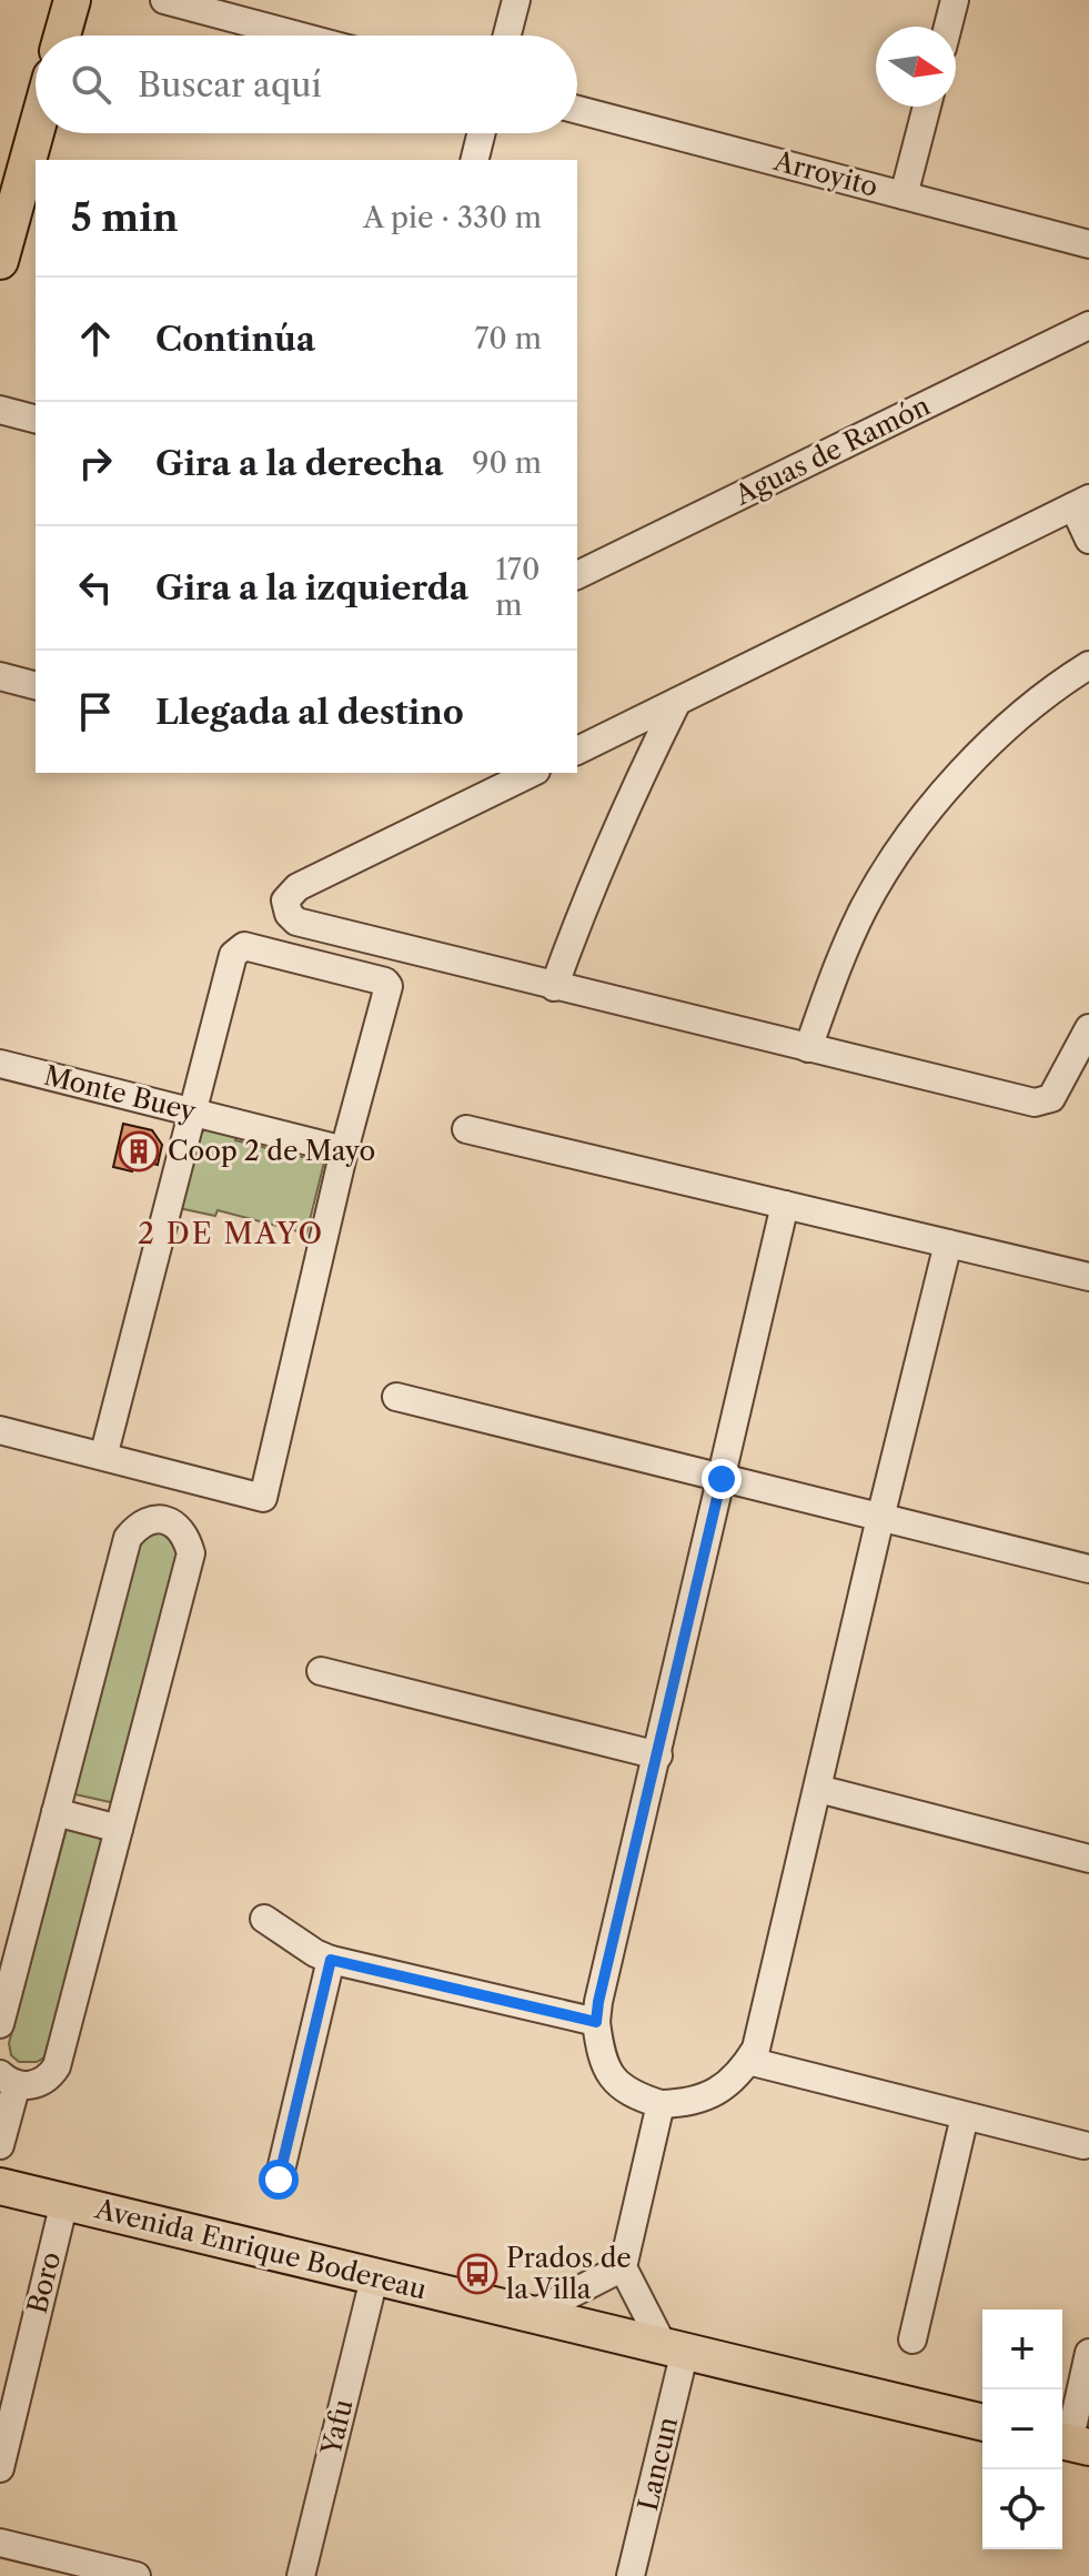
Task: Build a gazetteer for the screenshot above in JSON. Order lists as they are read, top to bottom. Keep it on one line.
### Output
{"streets":{"main road":["Avenida Enrique Bodereau"],"street":["Arroyito","Aguas de Ramón","Monte Buey","Boro","Yafu","Lancun"]},"crossings":[["Avenida Enrique Bodereau","Boro"],["Avenida Enrique Bodereau","Yafu"],["Avenida Enrique Bodereau","Lancun"]],"districts":["2 DE MAYO"],"places":{"building":["Coop 2 de Mayo"],"bus stop":["Prados de la Villa"]},"north":"right","page":{"search":"Buscar aquí","heading":["5 min","A pie · 330 m"],"list":[["Continúa","70 m"],["Gira a la derecha","90 m"],["Gira a la izquierda","170 m"],"Llegada al destino"],"map_buttons":["+","−"]}}
